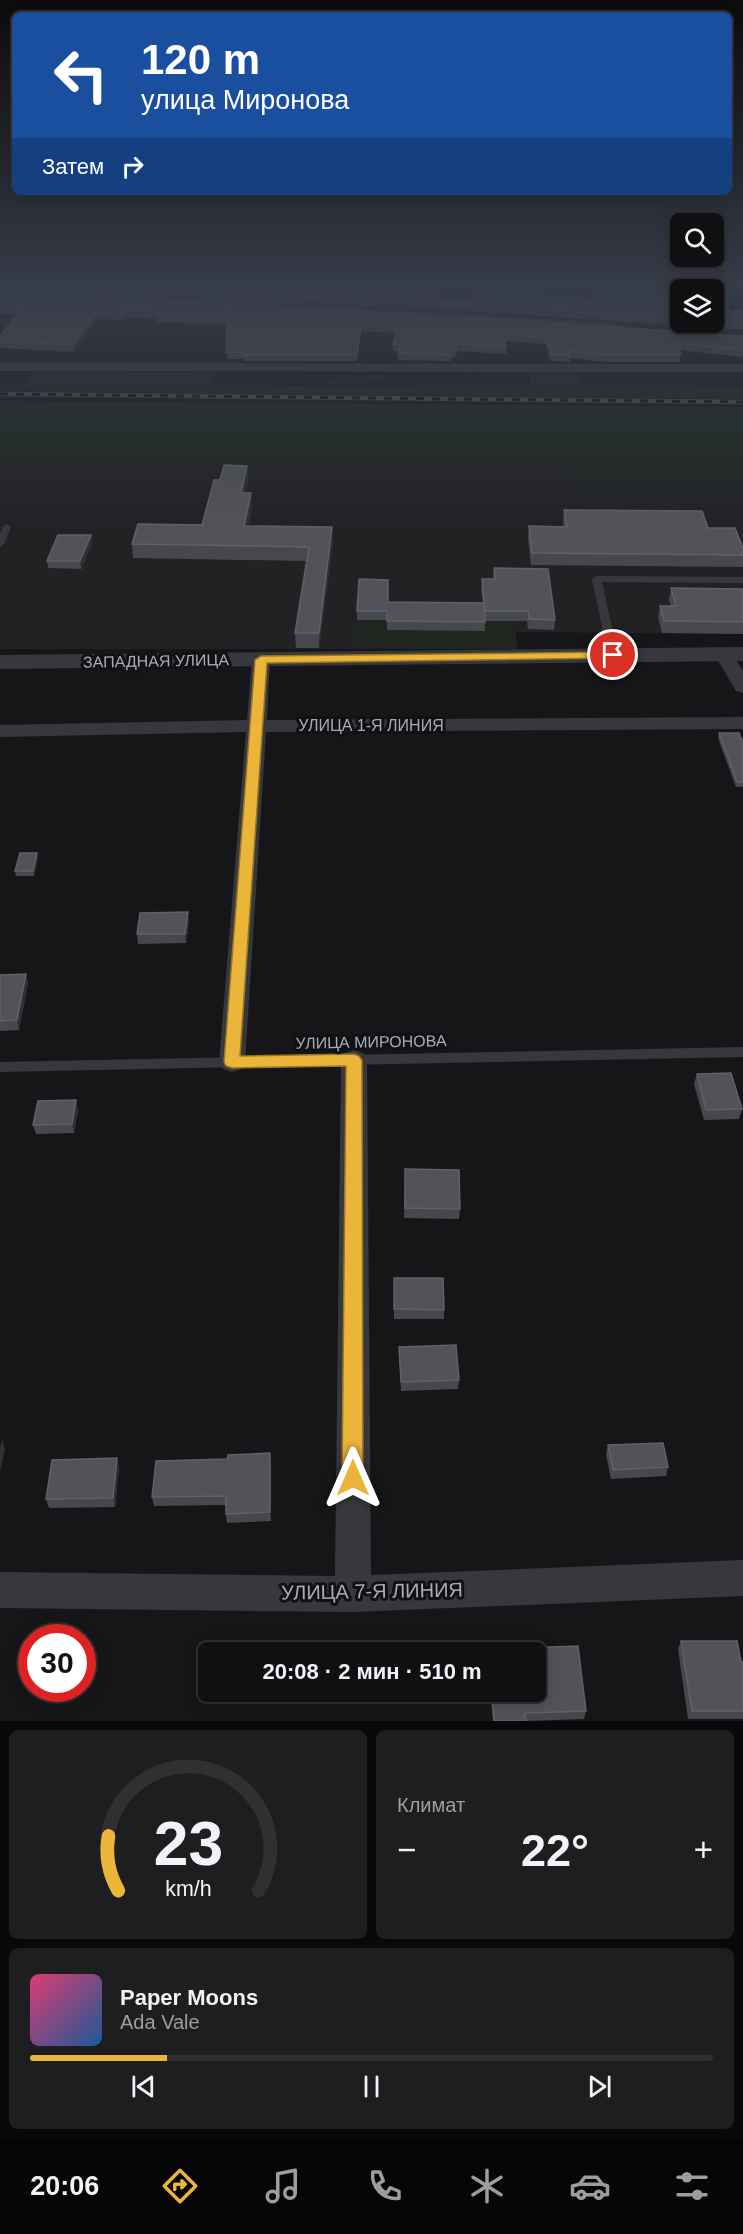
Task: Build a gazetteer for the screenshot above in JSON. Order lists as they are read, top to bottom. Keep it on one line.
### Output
{"streets":{"street":["ЗАПАДНАЯ УЛИЦА","УЛИЦА 1-Я ЛИНИЯ","УЛИЦА 7-Я ЛИНИЯ"],"lane":["УЛИЦА МИРОНОВА"]},"page":{"turn":["120 m","улица Миронова"],"then":"Затем","limit":"30","trip":"20:08 · 2 мин · 510 m","tile":"Климат","heat":["−","22°","+"],"song":["Paper Moons","Ada Vale"],"tabs":"20:06","gauge":["23","km/h"]}}
